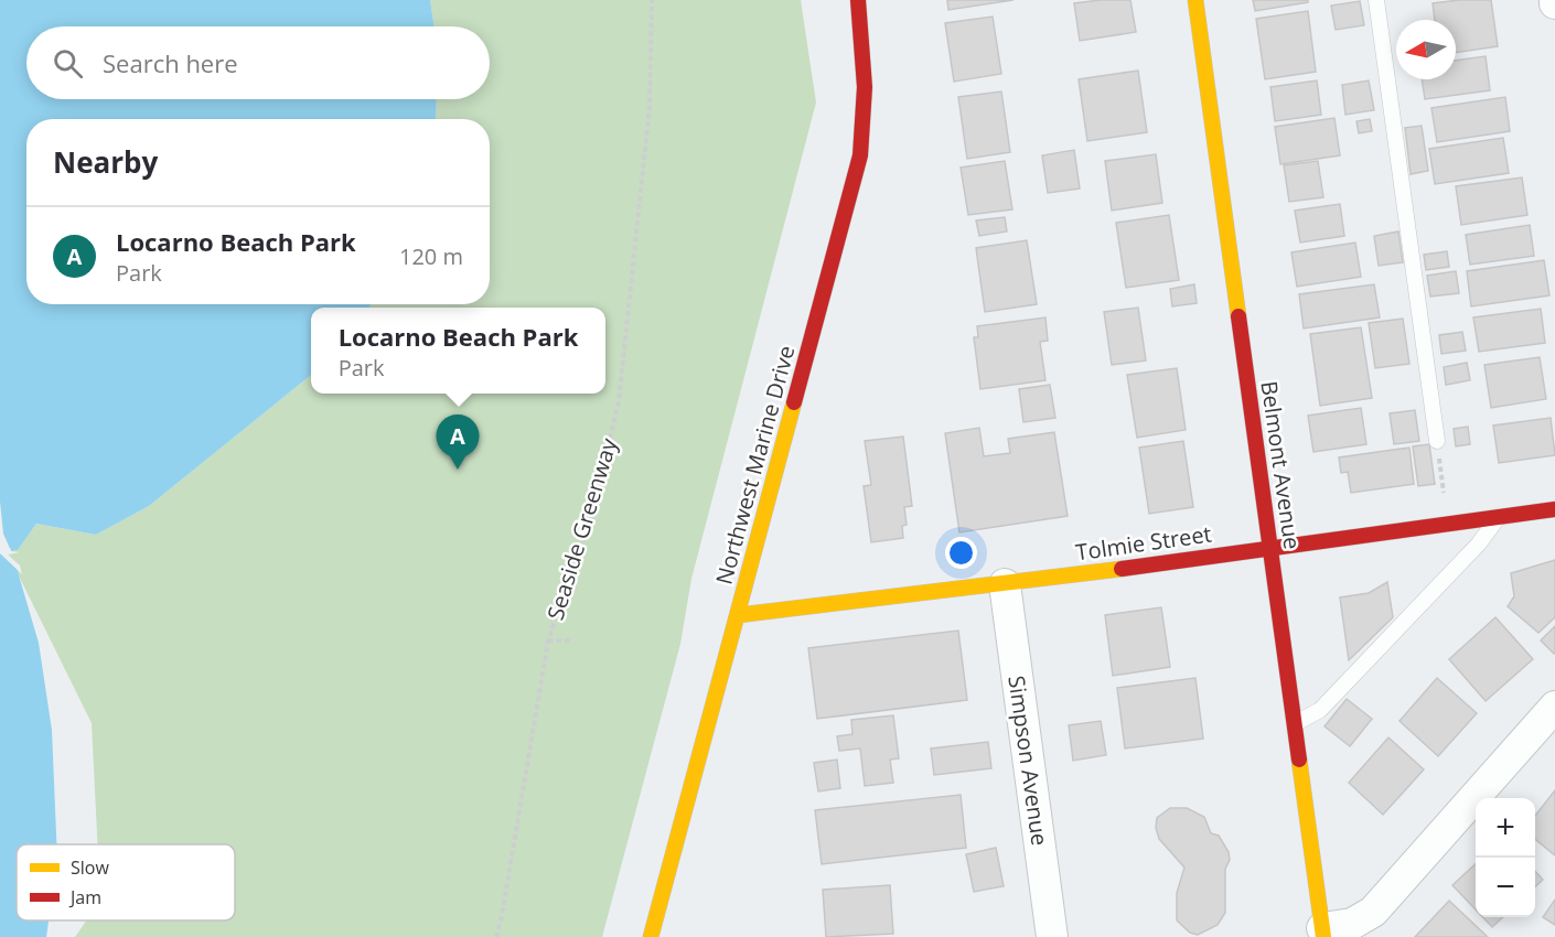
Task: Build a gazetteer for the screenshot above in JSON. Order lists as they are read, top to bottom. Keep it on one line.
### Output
{"streets":{"street":["Northwest Marine Drive","Belmont Avenue","Tolmie Street","Simpson Avenue"],"path":["Seaside Greenway"]},"crossings":[["Northwest Marine Drive","Tolmie Street"],["Belmont Avenue","Tolmie Street"],["Tolmie Street","Simpson Avenue"]],"legend":["Slow","Jam"],"north":"left","page":{"search":"Search here","heading":"Nearby","list":[{"mark":"A","name":"Locarno Beach Park","note":"Park","value":"120 m"}],"popup":["Locarno Beach Park","Park"],"pins":"A","map_buttons":["+","−"]}}
